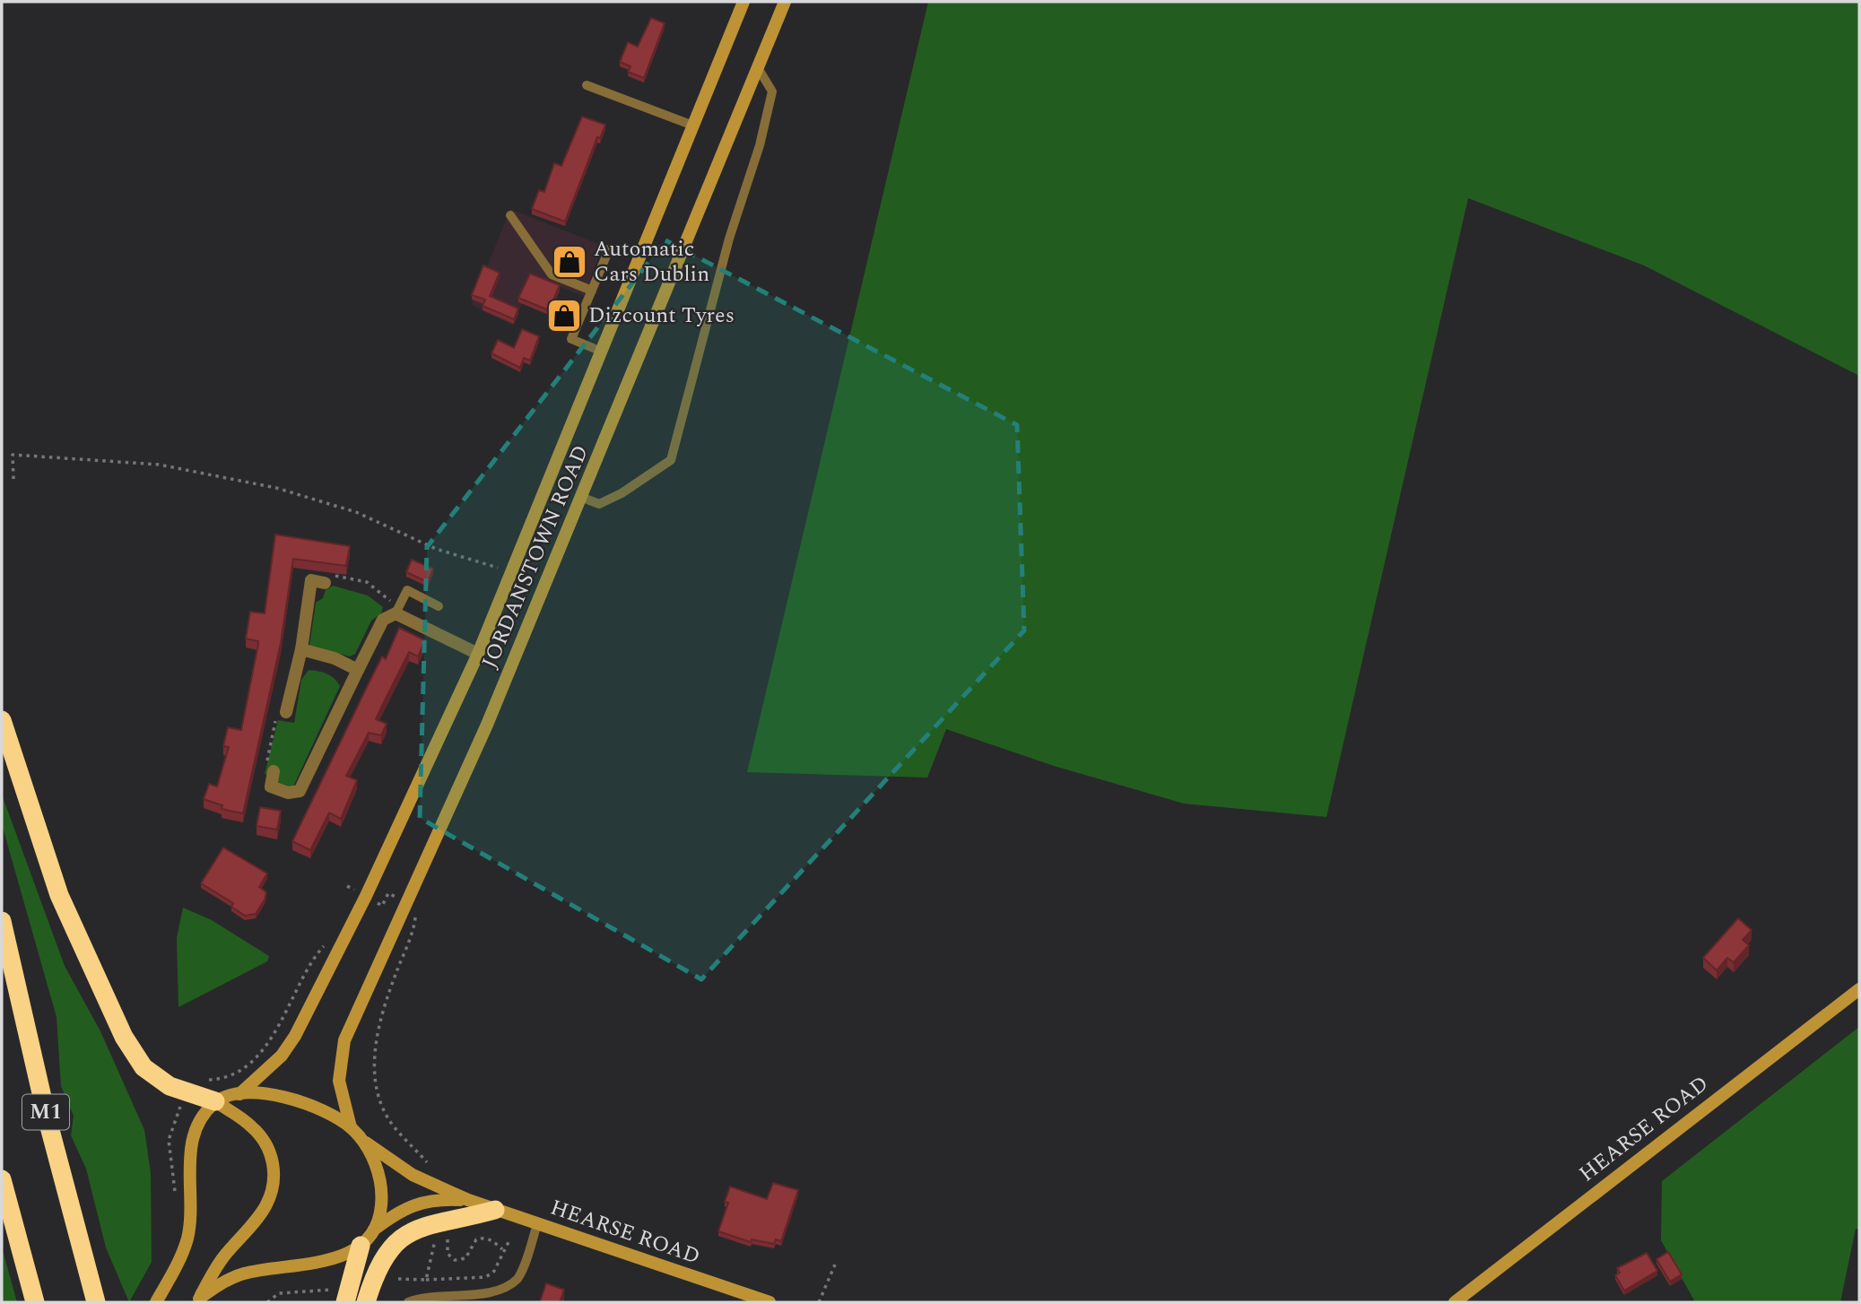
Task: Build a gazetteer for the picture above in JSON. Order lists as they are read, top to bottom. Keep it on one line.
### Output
{"streets":{"highway":["M1"],"main road":["JORDANSTOWN ROAD","HEARSE ROAD"]},"places":{"shop":["Automatic Cars Dublin","Dizcount Tyres"]}}
